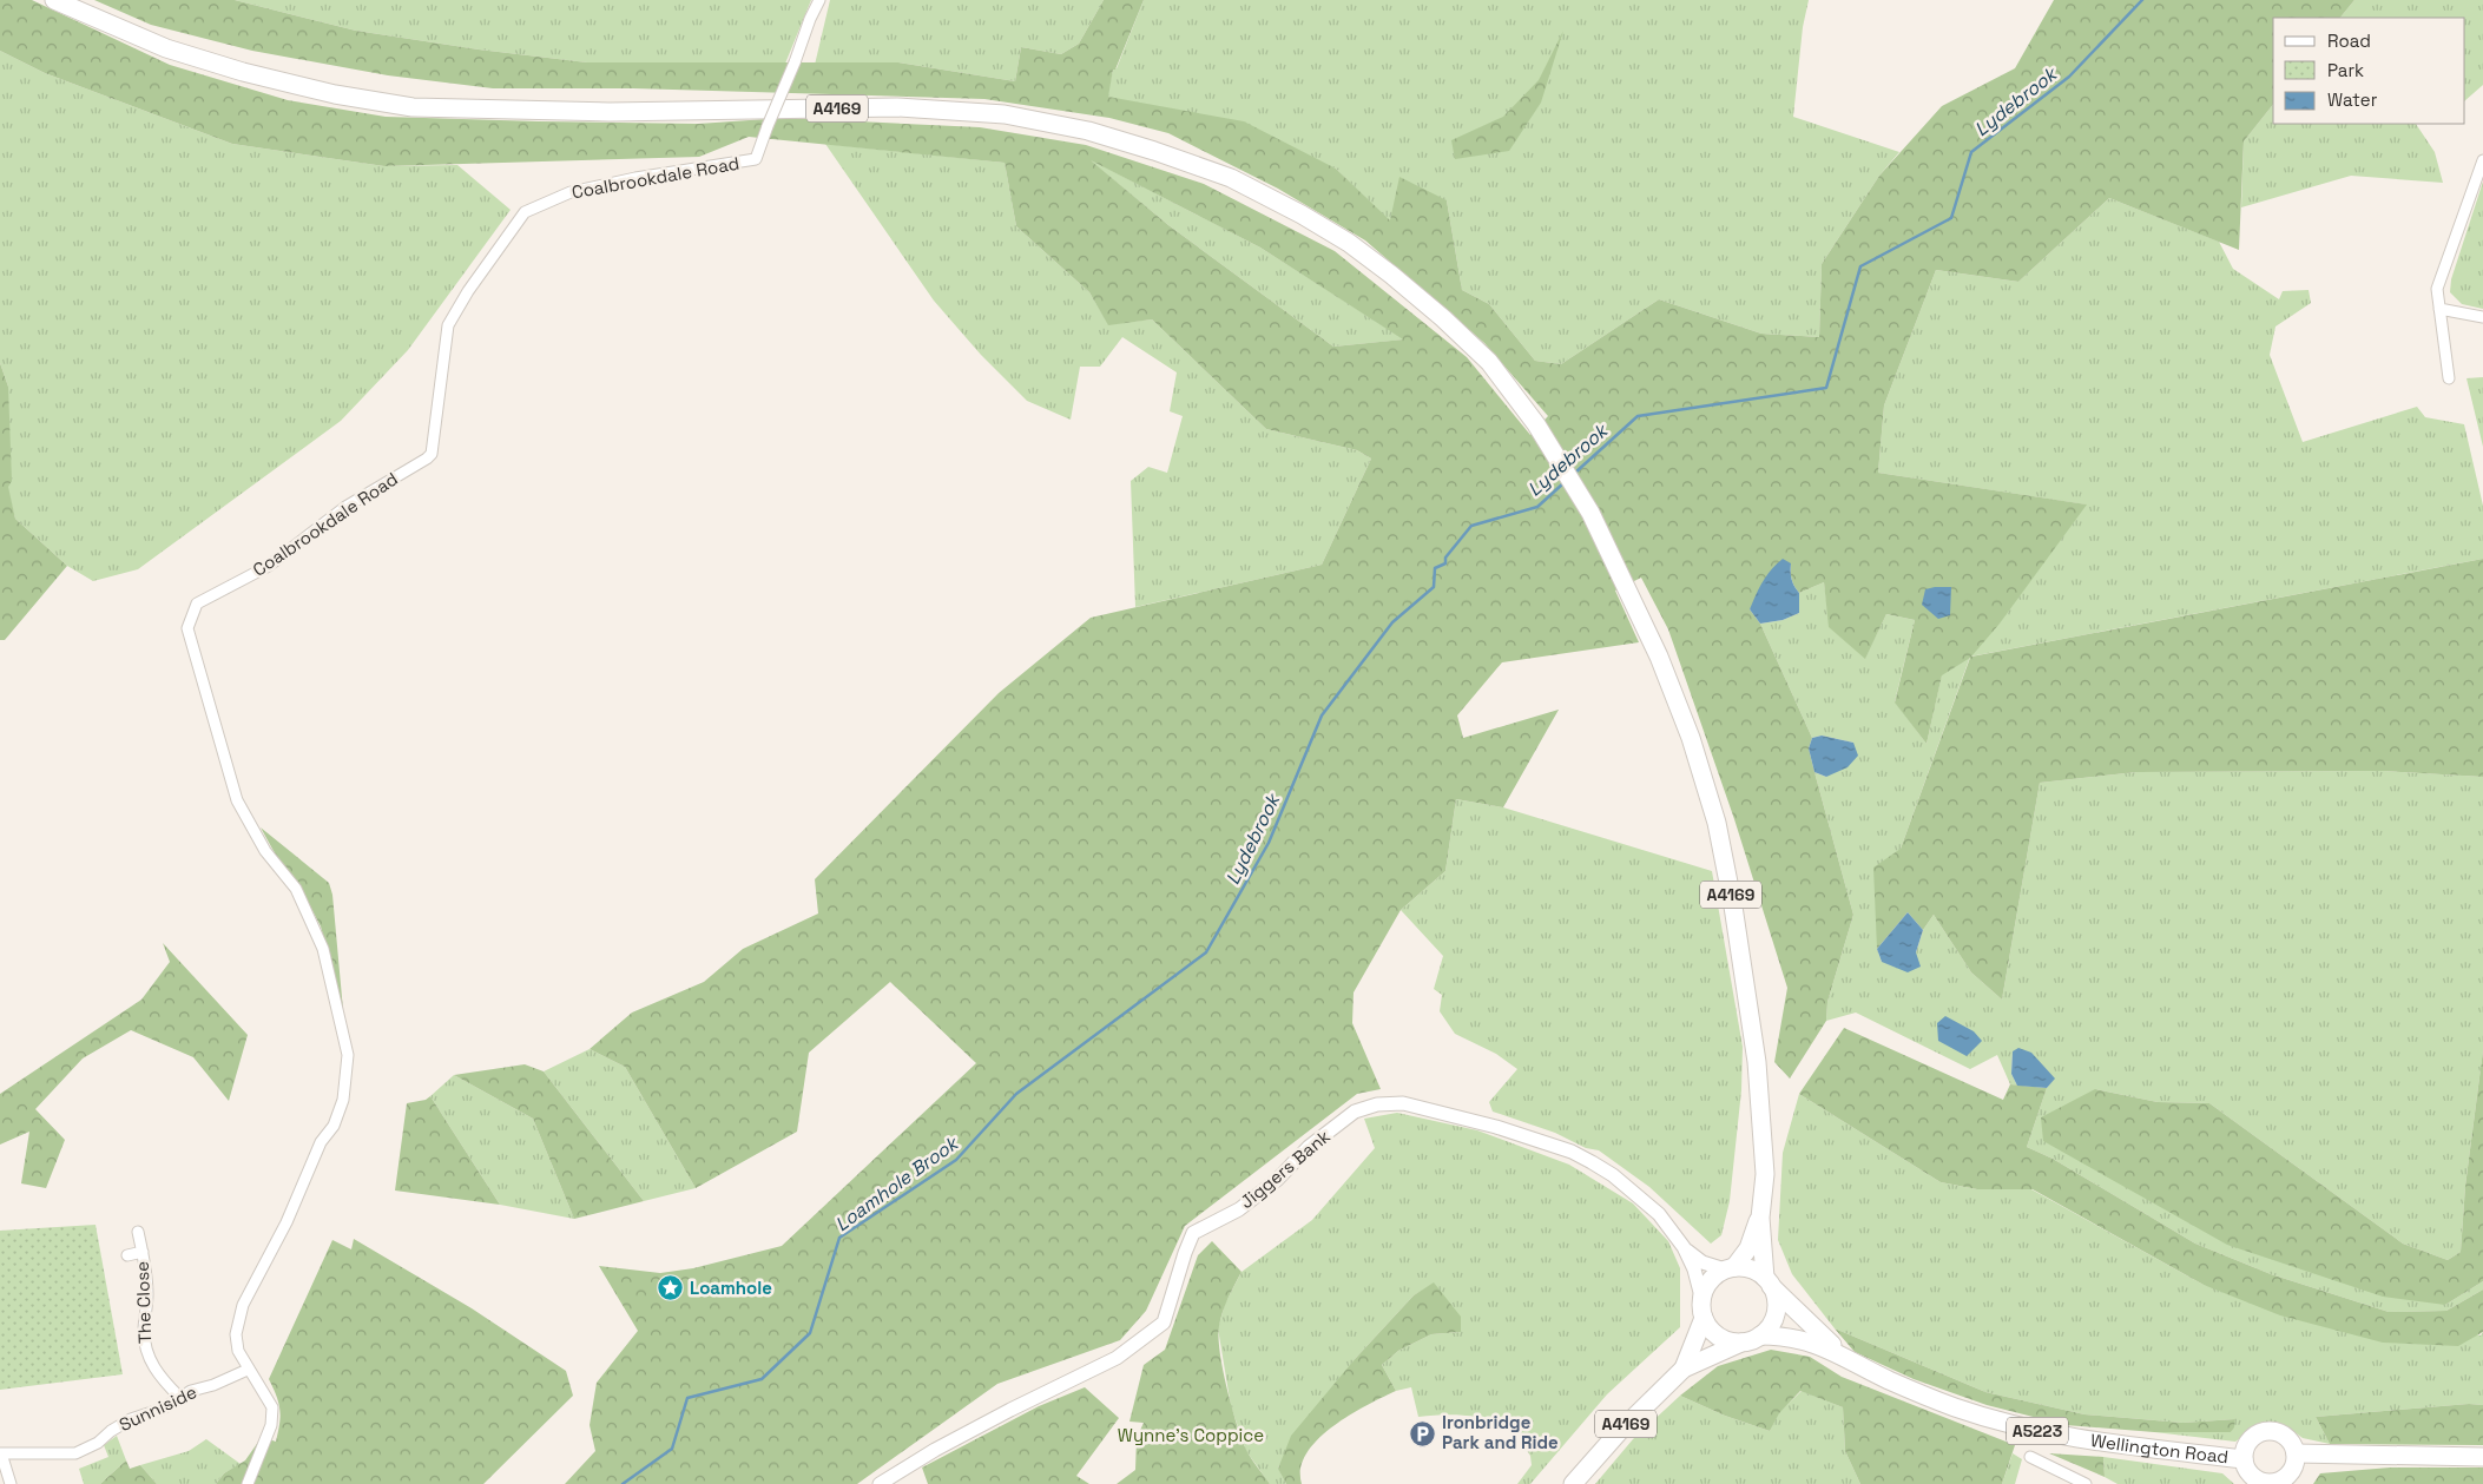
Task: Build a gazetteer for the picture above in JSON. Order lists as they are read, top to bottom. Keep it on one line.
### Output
{"streets":{"main road":["A4169","A5223","Wellington Road"],"street":["Coalbrookdale Road","Jiggers Bank","The Close","Sunniside"]},"crossings":[["A4169","Jiggers Bank"],["A4169","Wellington Road"],["Coalbrookdale Road","Sunniside"],["Jiggers Bank","Wellington Road"],["The Close","Sunniside"]],"water":["Lydebrook","Loamhole Brook"],"parks":["Wynne's Coppice"],"places":{"place":["Loamhole"],"parking":["Ironbridge Park and Ride"]},"legend":["Road","Park","Water"]}
